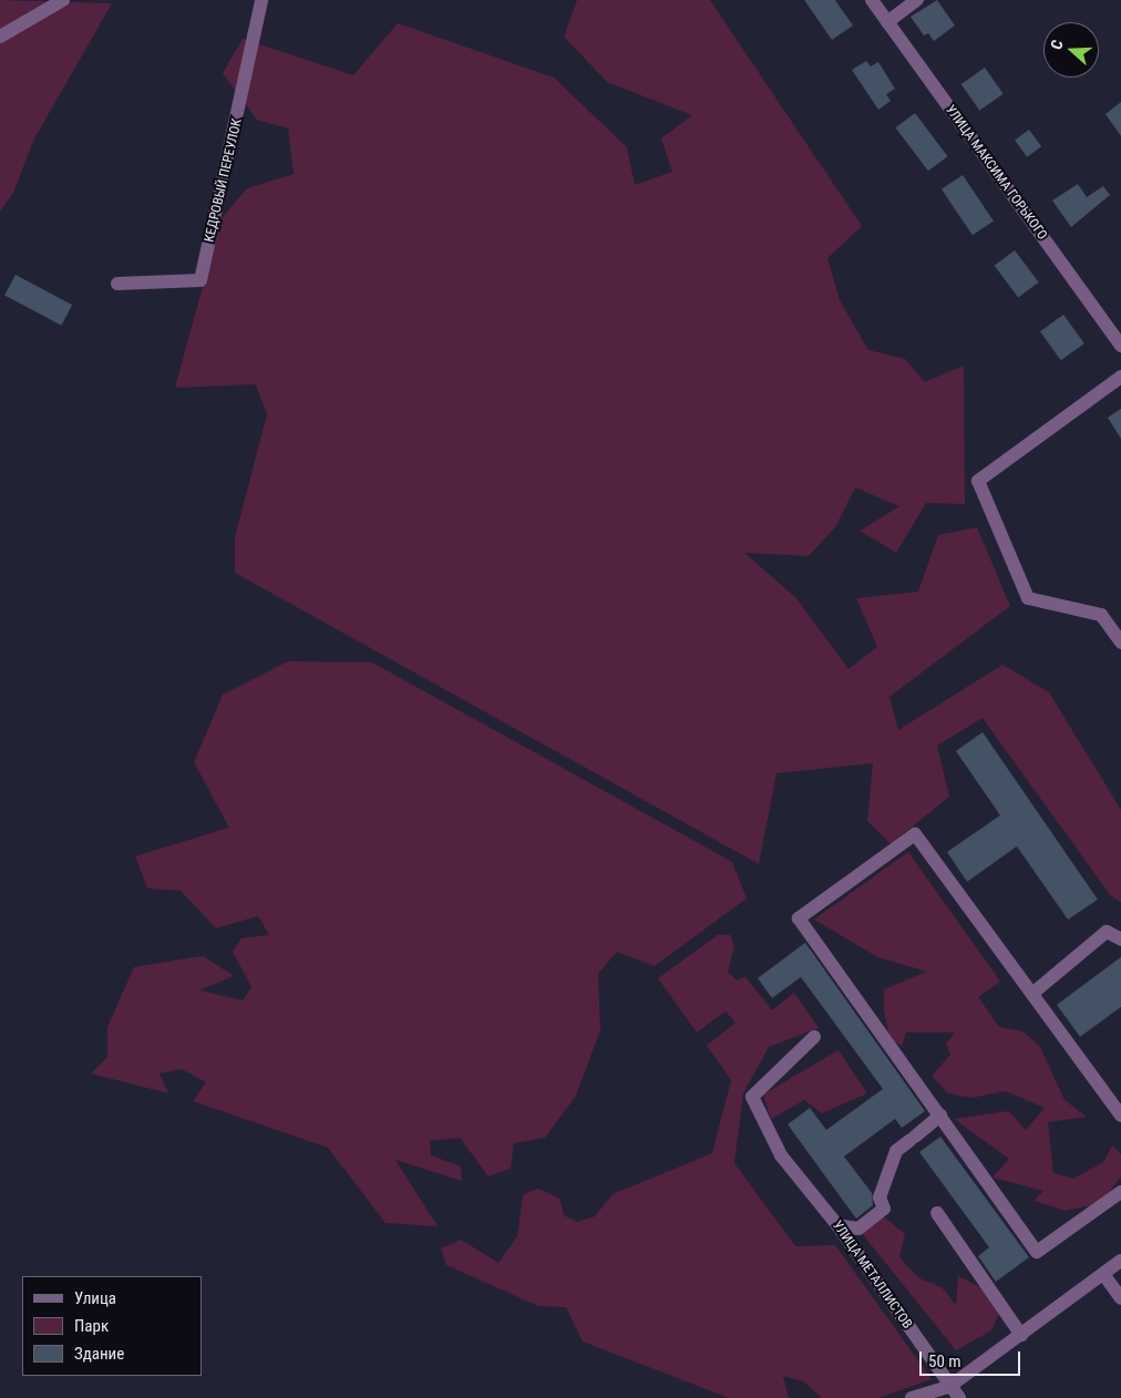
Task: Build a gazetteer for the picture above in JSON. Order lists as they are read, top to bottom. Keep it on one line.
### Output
{"streets":{"street":["УЛИЦА МАКСИМА ГОРЬКОГО","КЕДРОВЫЙ ПЕРЕУЛОК","УЛИЦА МЕТАЛЛИСТОВ"]},"legend":["Улица","Парк","Здание"],"scale_bar":"50 m","north":"left"}
